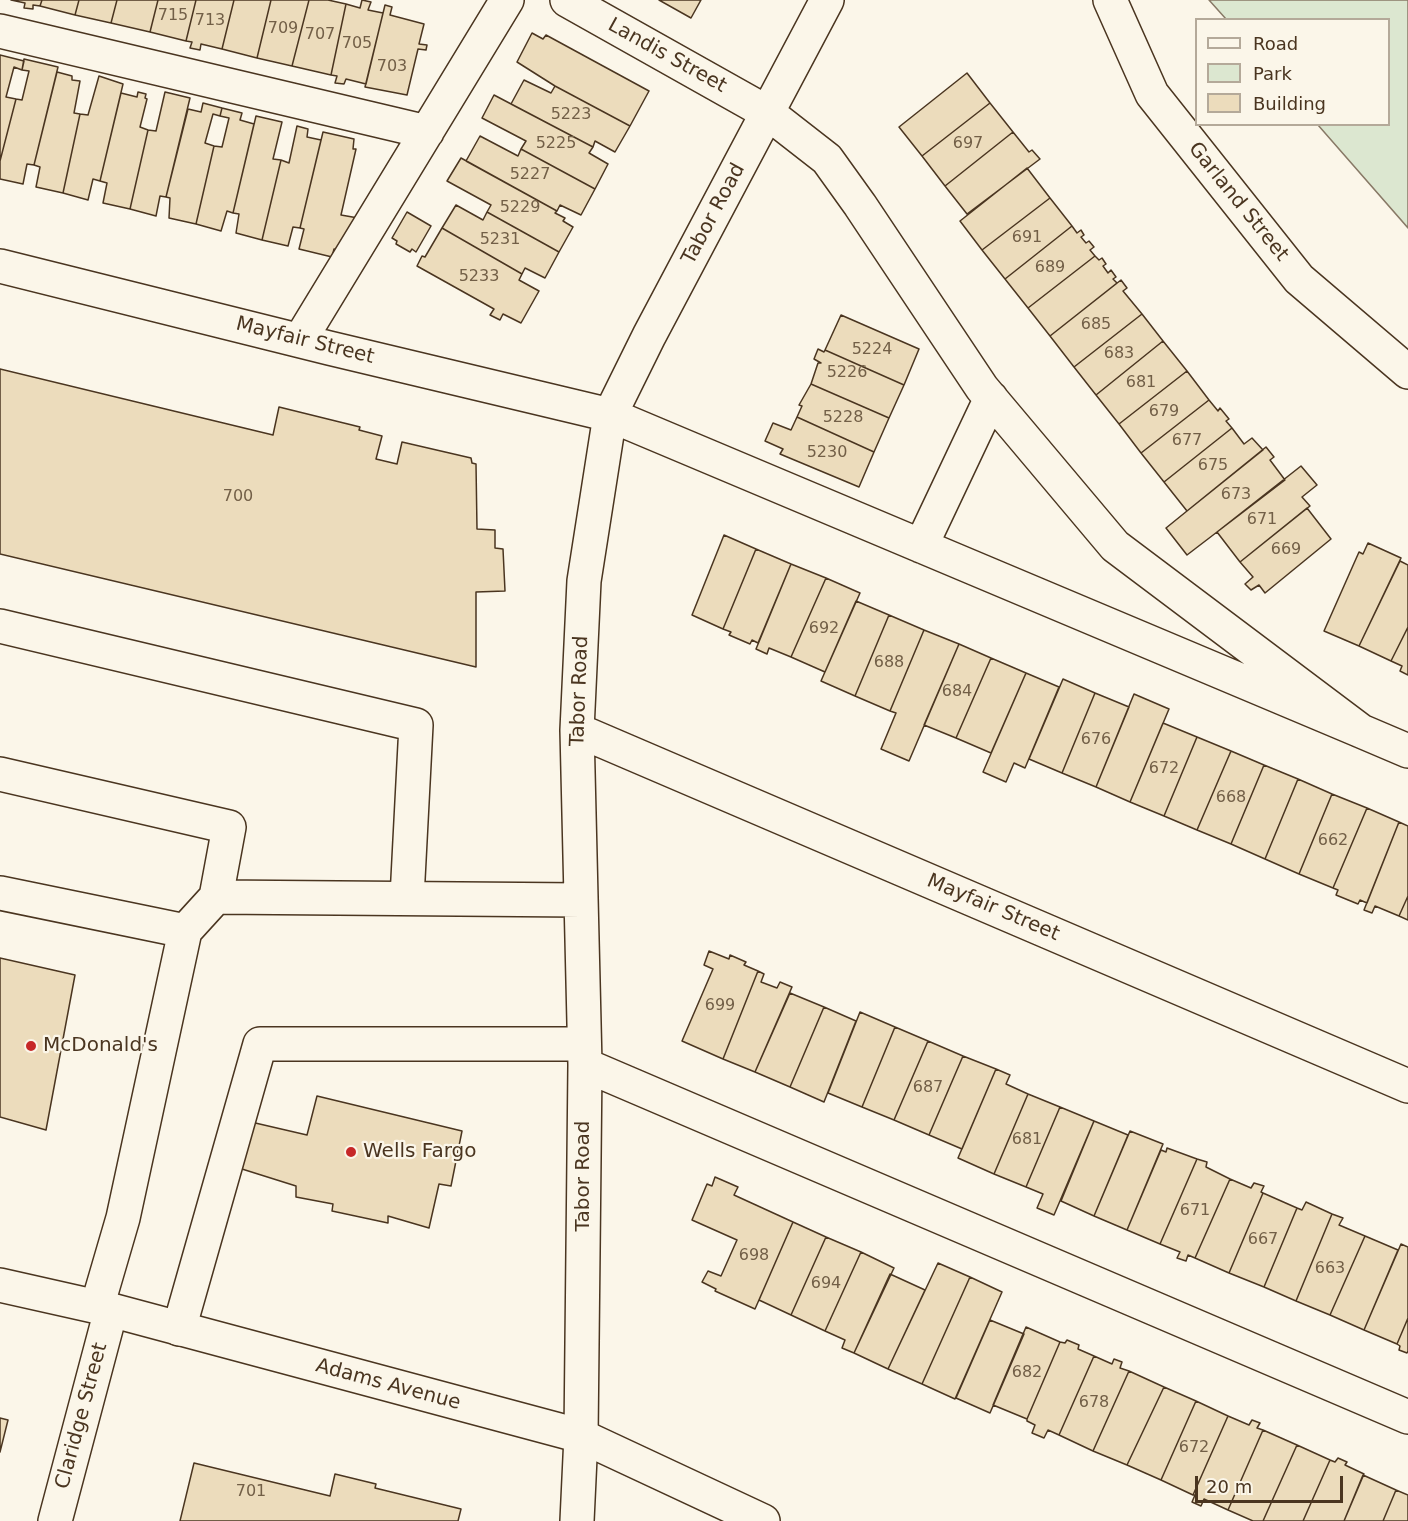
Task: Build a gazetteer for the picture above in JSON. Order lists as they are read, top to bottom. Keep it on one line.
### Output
{"streets":{"main road":["Landis Street","Garland Street","Tabor Road","Mayfair Street","Adams Avenue","Claridge Street"]},"crossings":[["Landis Street","Tabor Road"],["Landis Street","Mayfair Street"],["Tabor Road","Mayfair Street"],["Tabor Road","Adams Avenue"],["Adams Avenue","Claridge Street"]],"places":["McDonald's","Wells Fargo"],"house_numbers":["715","713","709","707","705","703","5223","5225","697","5227","5229","691","5231","689","5233","685","5224","683","5226","681","679","5228","677","5230","675","673","700","671","669","692","688","684","676","672","668","662","699","687","681","671","667","698","663","694","682","678","672","701"],"legend":["Road","Park","Building"],"scale_bar":"20 m"}
